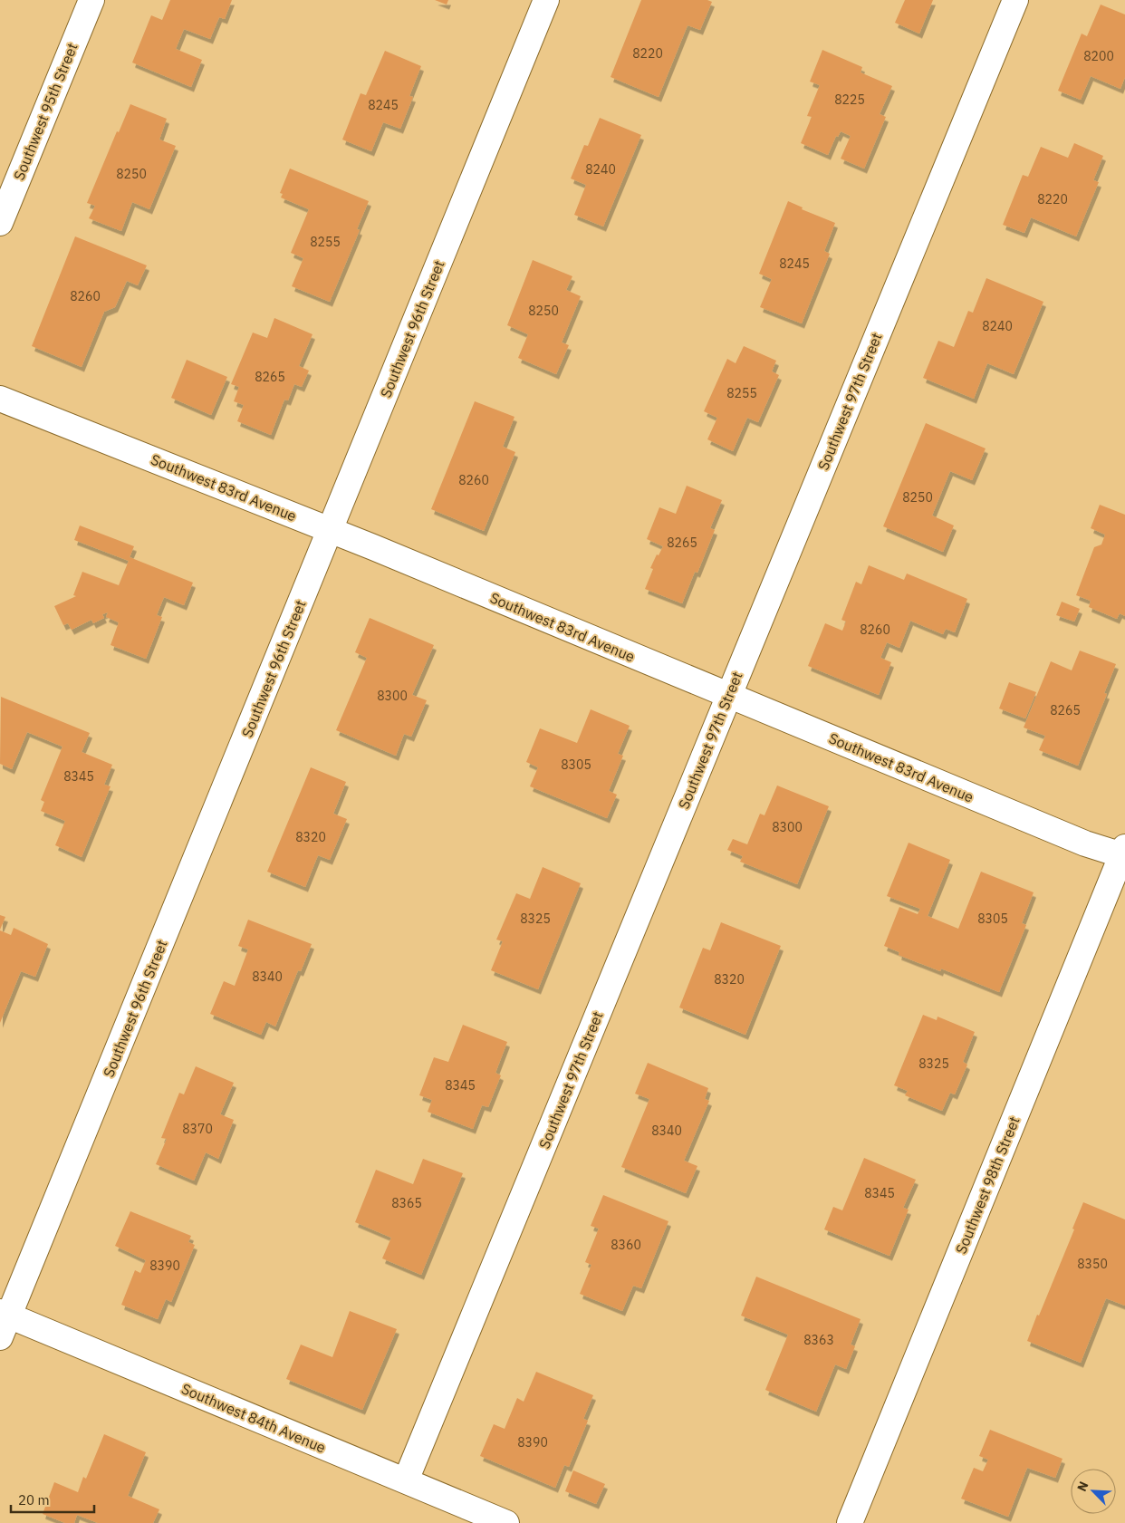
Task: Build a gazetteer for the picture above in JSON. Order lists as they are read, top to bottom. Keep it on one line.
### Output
{"streets":{"street":["Southwest 95th Street","Southwest 96th Street","Southwest 97th Street","Southwest 83rd Avenue","Southwest 98th Street","Southwest 84th Avenue"]},"crossings":[["Southwest 96th Street","Southwest 83rd Avenue"],["Southwest 96th Street","Southwest 84th Avenue"],["Southwest 97th Street","Southwest 83rd Avenue"],["Southwest 97th Street","Southwest 84th Avenue"],["Southwest 83rd Avenue","Southwest 98th Street"]],"house_numbers":["8220","8200","8225","8245","8240","8250","8220","8255","8245","8260","8250","8240","8265","8255","8260","8250","8265","8260","8300","8265","8305","8345","8300","8320","8325","8305","8340","8320","8325","8345","8370","8340","8345","8365","8360","8350","8390","8363","8390"],"scale_bar":"20 m","north":"top left"}
